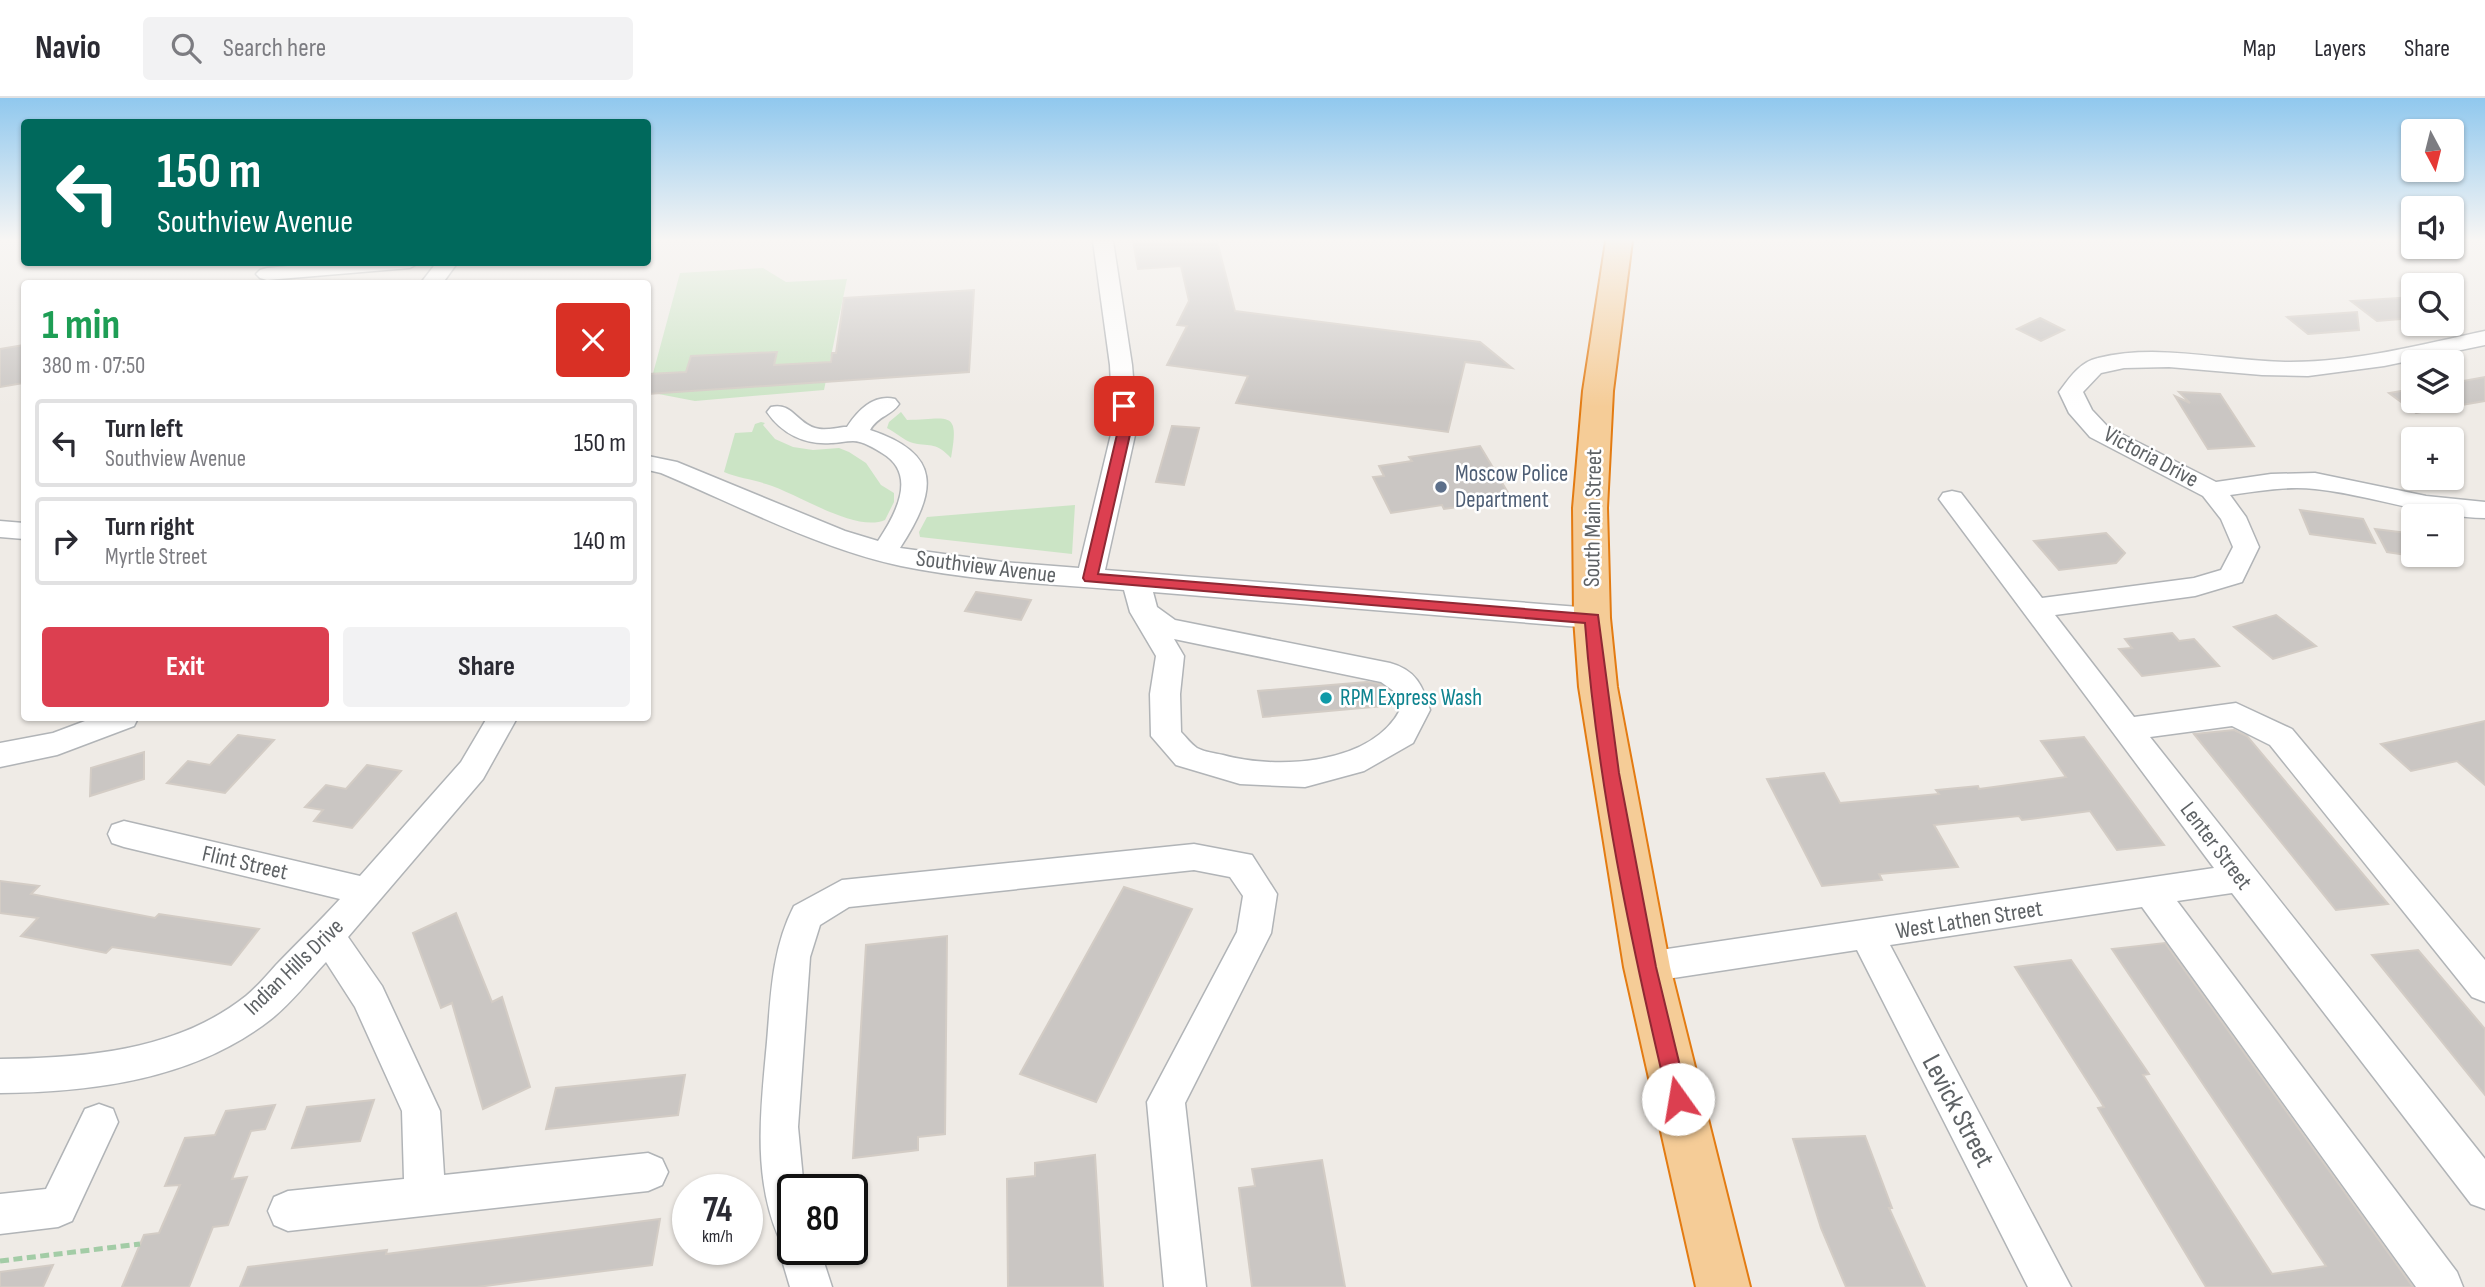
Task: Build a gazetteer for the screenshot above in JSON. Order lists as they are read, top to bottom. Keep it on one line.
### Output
{"streets":{"highway":["South Main Street"],"street":["Victoria Drive","Southview Avenue","Lenter Street","Flint Street","West Lathen Street","Indian Hills Drive","Levick Street"]},"crossings":[["Victoria Drive","Lenter Street"],["South Main Street","Southview Avenue"],["South Main Street","West Lathen Street"],["Lenter Street","West Lathen Street"],["Flint Street","Indian Hills Drive"],["West Lathen Street","Levick Street"]],"places":["Moscow Police Department","RPM Express Wash"],"north":"bottom","page":{"header":"Navio","search":"Search here","nav":["Map","Layers","Share"],"map_buttons":["+","−"],"turn":["150 m","Southview Avenue"],"heading":["1 min","380 m · 07:50"],"list":[{"name":"Turn left","note":"Southview Avenue","value":"150 m"},{"name":"Turn right","note":"Myrtle Street","value":"140 m"}],"buttons":["Exit","Share"],"speed":"74 km/h","limit":"80"}}
